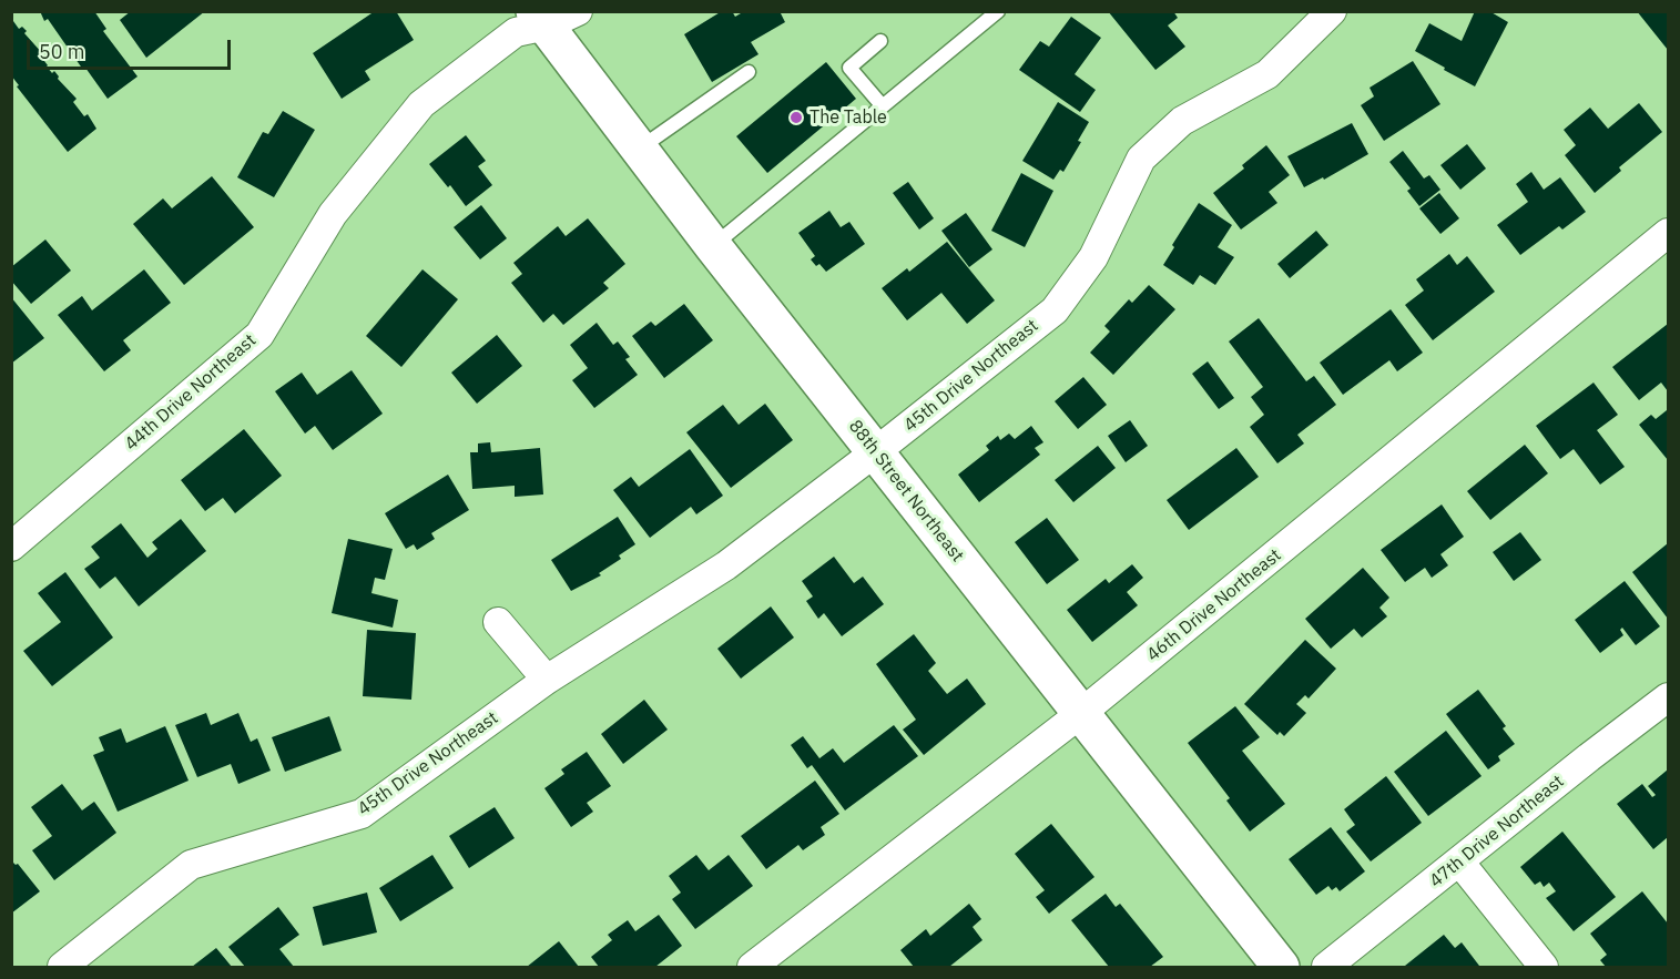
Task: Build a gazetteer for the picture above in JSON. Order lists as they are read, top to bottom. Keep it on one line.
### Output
{"streets":{"main road":["88th Street Northeast"],"street":["45th Drive Northeast","44th Drive Northeast","46th Drive Northeast","47th Drive Northeast"]},"crossings":[["45th Drive Northeast","88th Street Northeast"],["44th Drive Northeast","88th Street Northeast"],["88th Street Northeast","46th Drive Northeast"]],"places":["The Table"],"scale_bar":"50 m"}
